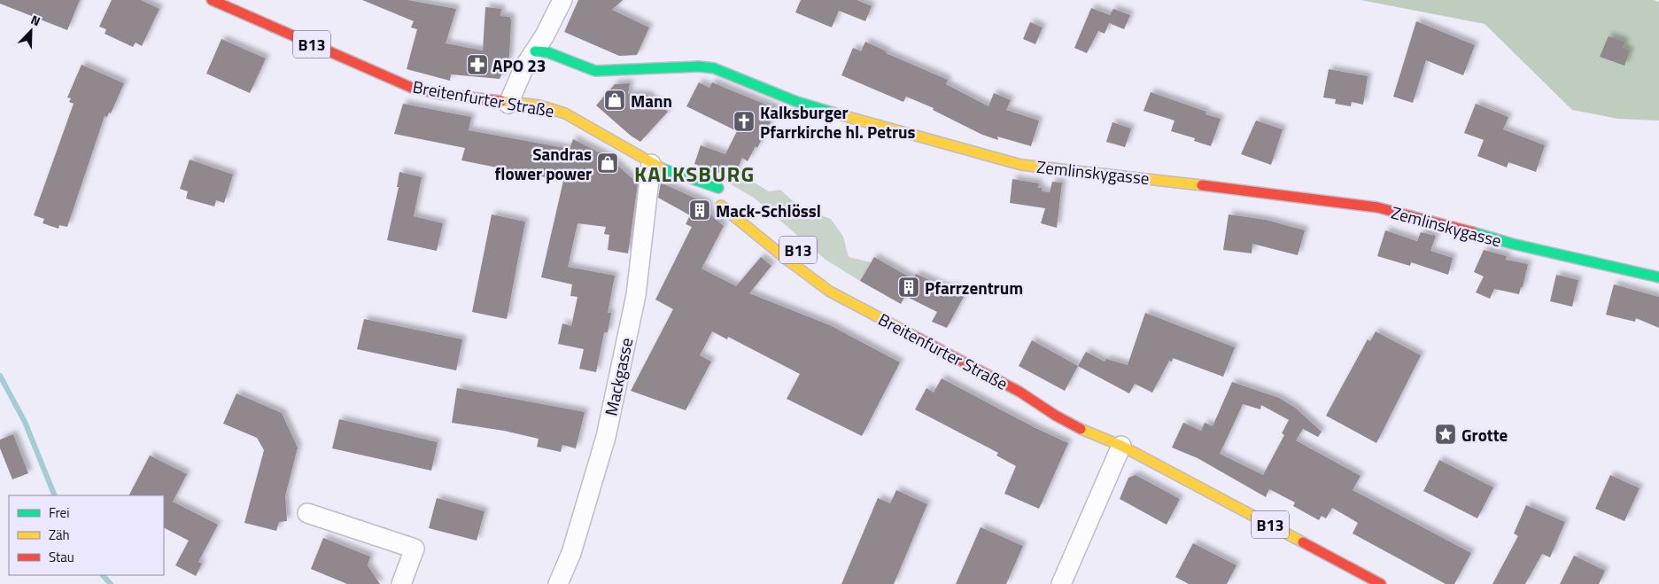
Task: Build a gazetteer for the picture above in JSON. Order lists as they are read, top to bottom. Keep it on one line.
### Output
{"streets":{"main road":["B13","Breitenfurter Straße","Zemlinskygasse"],"street":["Mackgasse"]},"crossings":[["Breitenfurter Straße","Mackgasse"]],"districts":["KALKSBURG"],"places":{"pharmacy":["APO 23"],"shop":["Mann","Sandras flower power"],"church":["Kalksburger Pfarrkirche hl. Petrus"],"building":["Mack-Schlössl","Pfarrzentrum"],"place":["Grotte"]},"legend":["Frei","Zäh","Stau"],"north":"top right"}
